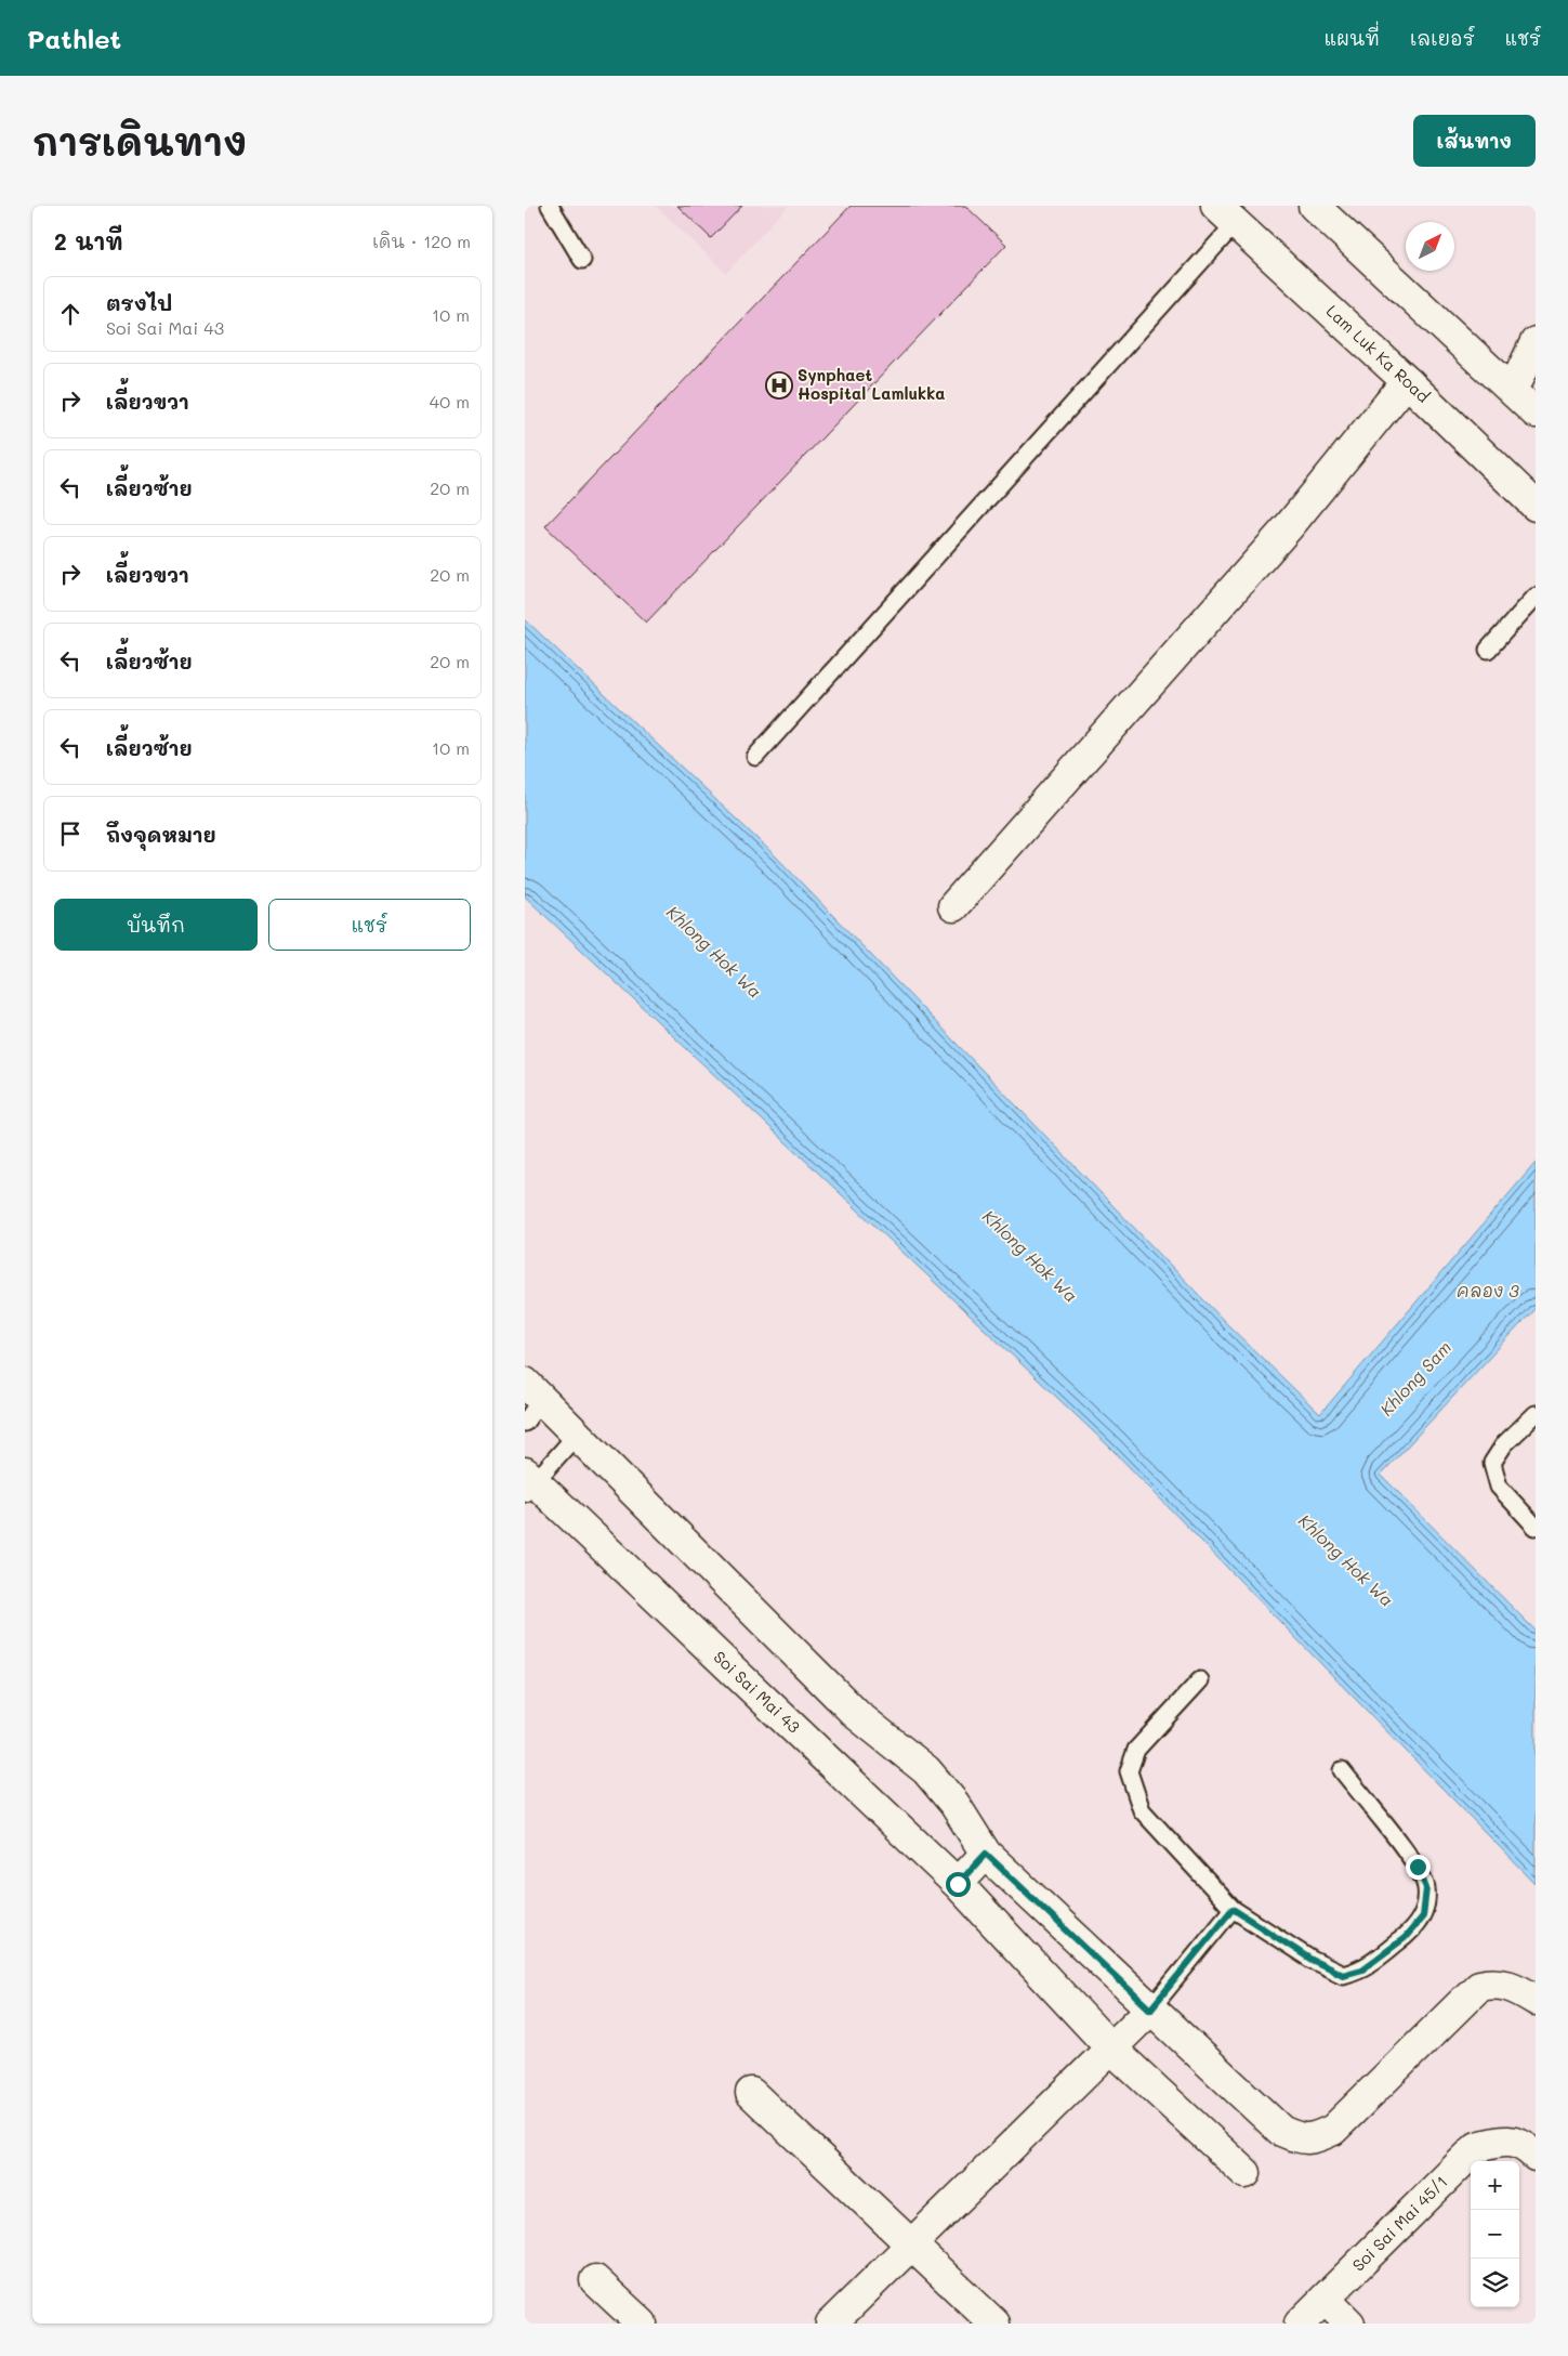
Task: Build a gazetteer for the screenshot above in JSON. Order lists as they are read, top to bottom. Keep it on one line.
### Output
{"streets":{"street":["Lam Luk Ka Road","Soi Sai Mai 43","Soi Sai Mai 45/1"]},"water":["Khlong Hok Wa","คลอง 3","Khlong Sam"],"places":{"hospital":["Synphaet Hospital Lamlukka"]},"north":"top right","page":{"header":"Pathlet","nav":["แผนที่","เลเยอร์","แชร์"],"buttons":["เส้นทาง",["บันทึก","แชร์"]],"title":"การเดินทาง","heading":["2 นาที","เดิน · 120 m"],"list":[["ตรงไป","Soi Sai Mai 43","10 m"],["เลี้ยวขวา","40 m"],["เลี้ยวซ้าย","20 m"],["เลี้ยวขวา","20 m"],["เลี้ยวซ้าย","20 m"],["เลี้ยวซ้าย","10 m"],"ถึงจุดหมาย"],"map_buttons":["+","−"]}}
